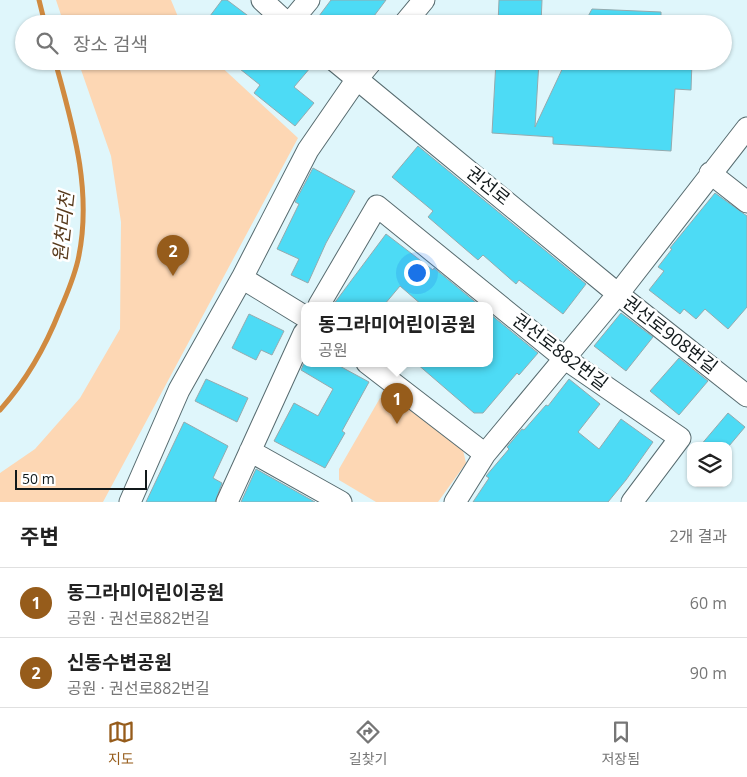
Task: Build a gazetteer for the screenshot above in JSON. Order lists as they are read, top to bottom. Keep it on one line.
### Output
{"streets":{"street":["권선로","권선로908번길","권선로882번길"]},"crossings":[["권선로","권선로908번길"]],"water":["원천리천"],"scale_bar":"50 m","page":{"search":"장소 검색","pins":["2","1"],"popup":["동그라미어린이공원","공원"],"scale":"50 m","heading":["주변","2개 결과"],"list":[{"mark":"1","name":"동그라미어린이공원","note":"공원 · 권선로882번길","value":"60 m"},{"mark":"2","name":"신동수변공원","note":"공원 · 권선로882번길","value":"90 m"}],"nav":["지도","길찾기","저장됨"]}}
